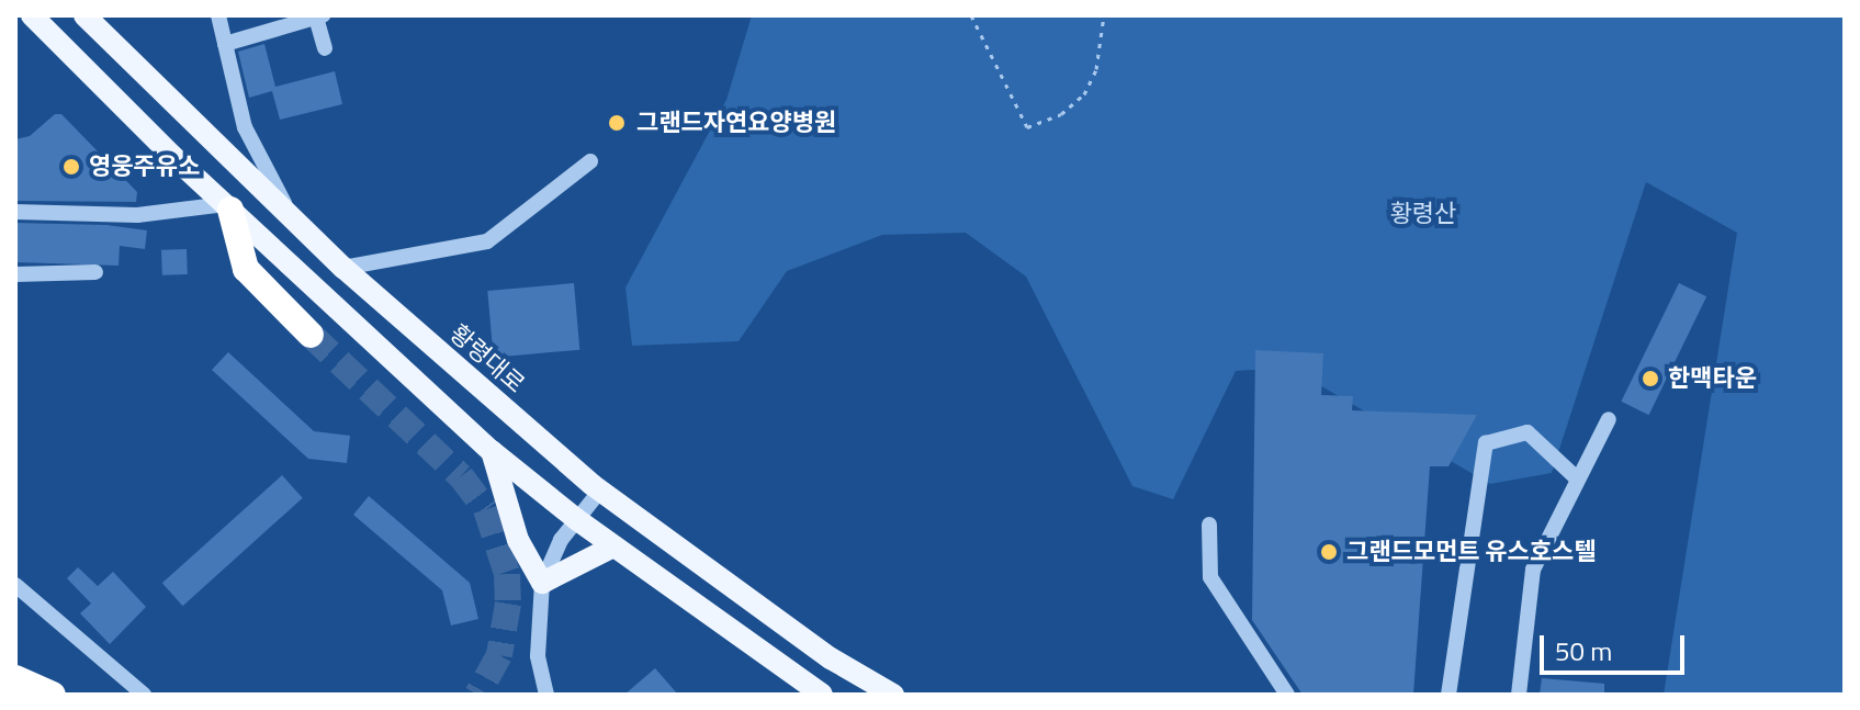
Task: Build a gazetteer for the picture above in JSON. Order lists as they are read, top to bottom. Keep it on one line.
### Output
{"streets":{"main road":["황령대로"]},"parks":["황령산"],"places":["그랜드자연요양병원","영웅주유소","한맥타운","그랜드모먼트 유스호스텔"],"scale_bar":"50 m"}
